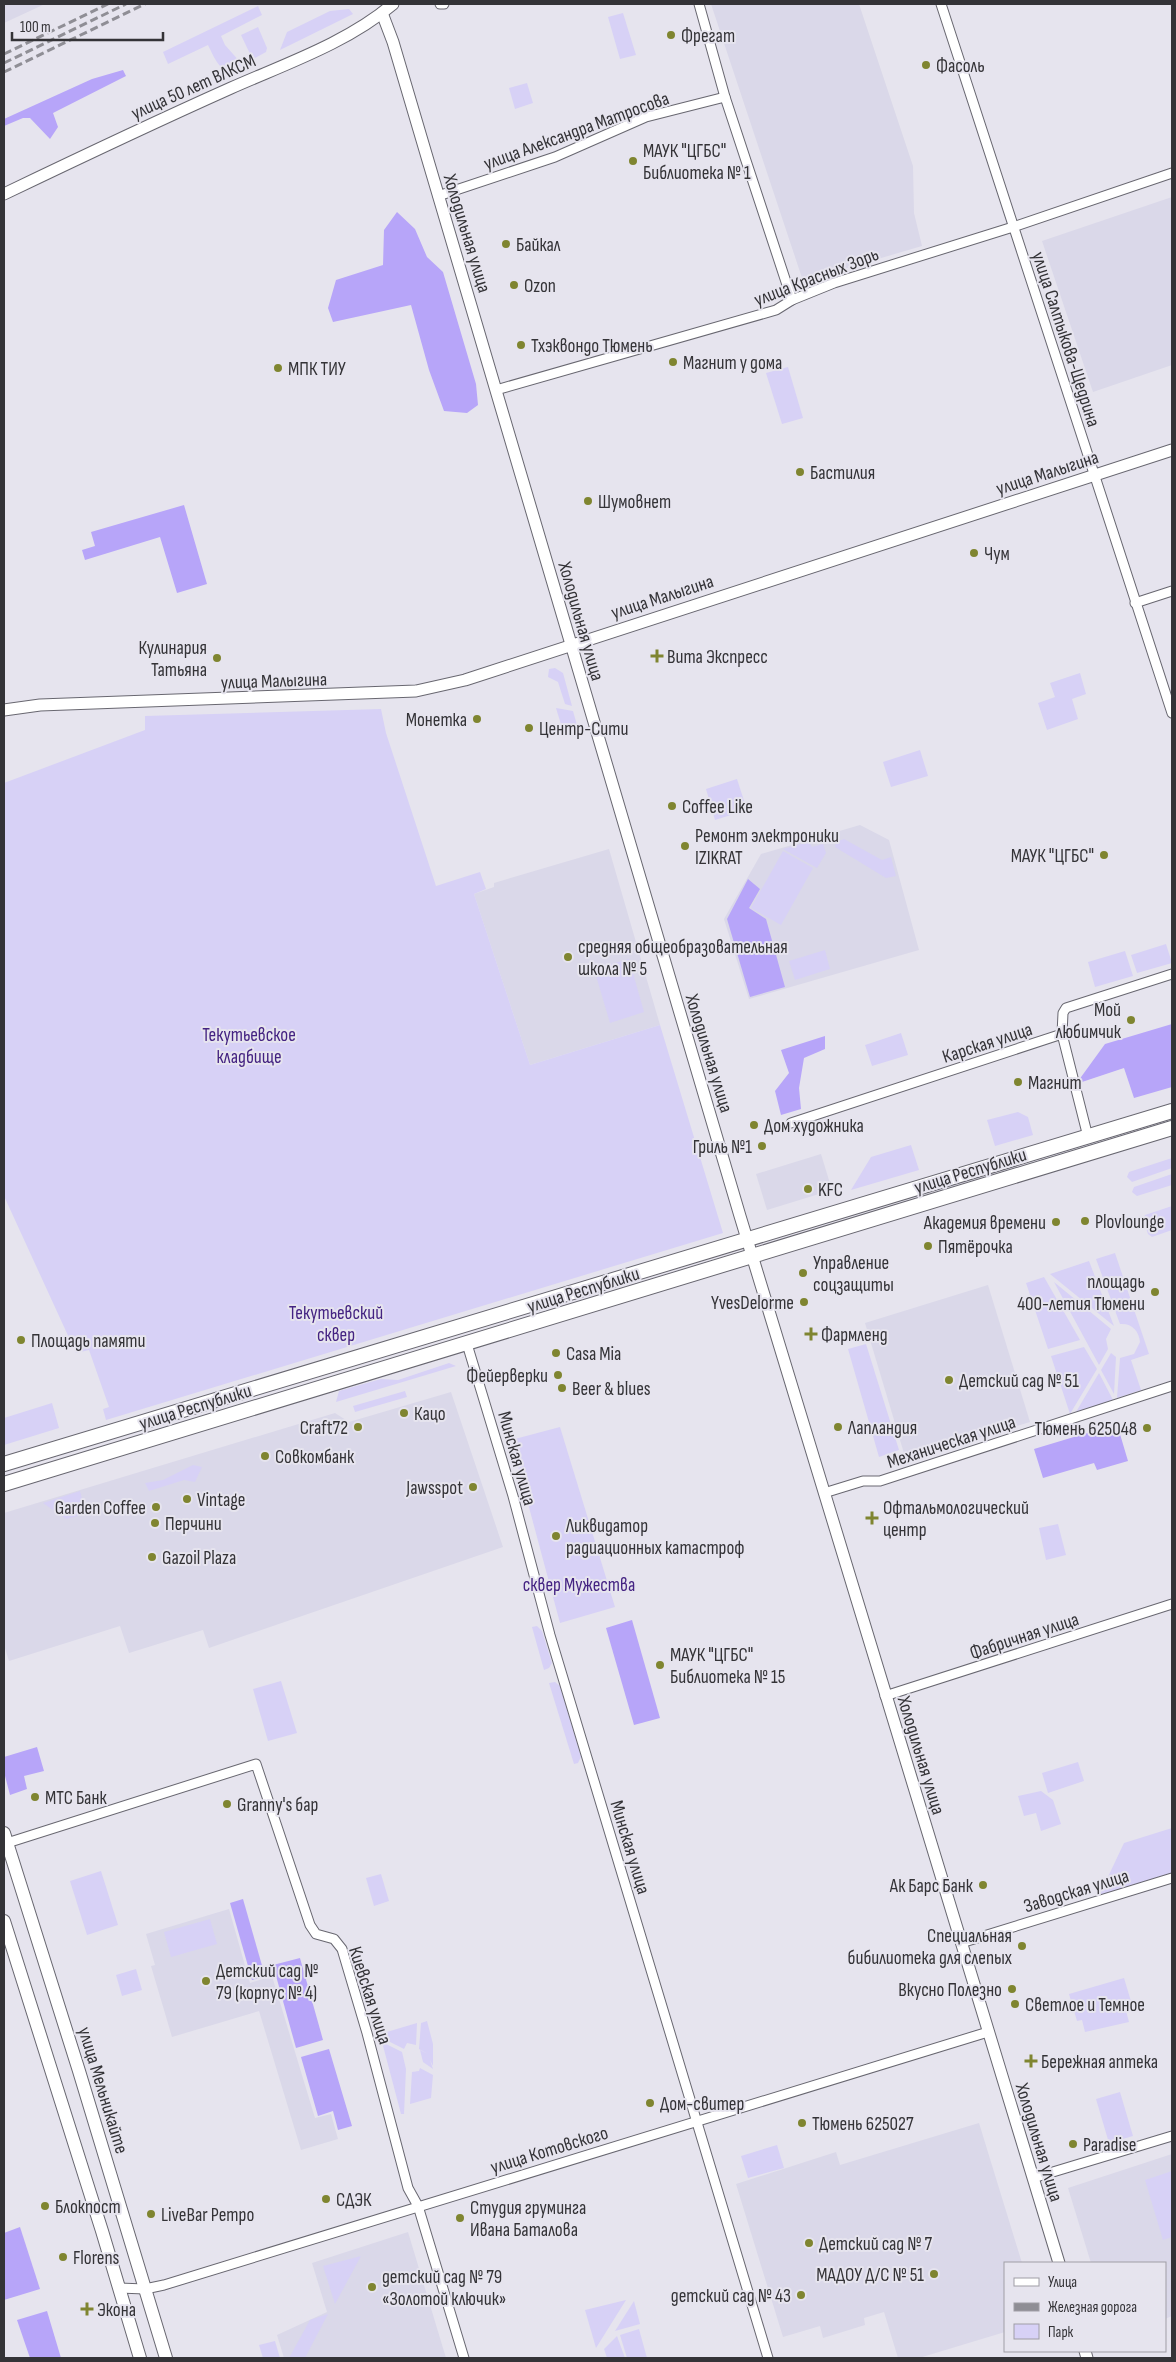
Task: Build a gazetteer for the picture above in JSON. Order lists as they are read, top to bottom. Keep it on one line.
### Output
{"streets":{"main road":["улица Республики","улица Мельникайте"],"street":["улица 50 лет ВЛКСМ","улица Александра Матросова","Холодильная улица","улица Красных Зорь","улица Салтыкова-Щедрина","улица Малыгина","Карская улица","Механическая улица","Минская улица","Фабричная улица","Заводская улица","Киевская улица","улица Котовского"]},"crossings":[["улица 50 лет ВЛКСМ","Холодильная улица"],["улица Александра Матросова","Холодильная улица"],["Холодильная улица","улица Красных Зорь"],["Холодильная улица","улица Малыгина"],["Холодильная улица","улица Республики"],["Холодильная улица","Механическая улица"],["Холодильная улица","Фабричная улица"],["Холодильная улица","Заводская улица"],["Холодильная улица","улица Котовского"],["улица Красных Зорь","улица Салтыкова-Щедрина"],["улица Салтыкова-Щедрина","улица Малыгина"],["улица Республики","Минская улица"],["Минская улица","улица Котовского"],["Киевская улица","улица Мельникайте"],["Киевская улица","улица Котовского"],["улица Мельникайте","улица Котовского"]],"parks":["Текутьевское кладбище","Текутьевский сквер","сквер Мужества"],"places":{"other":["Фрегат","Фасоль","МАУК \"ЦГБС\" Библиотека № 1","Байкал","Ozon","Тхэквондо Тюмень","Магнит у дома","МПК ТИУ","Бастилия","Шумовнет","Чум","Кулинария Татьяна","Монетка","Центр-Сити","Coffee Like","Ремонт электроники IZIKRAT","МАУК \"ЦГБС\"","средняя общеобразовательная школа № 5","Мой любимчик","Магнит","Дом художника","Гриль №1","KFC","Plovlounge","Академия времени","Пятёрочка","Управление соцзащиты","площадь 400-летия Тюмени","YvesDelorme","Площадь памяти","Casa Mia","Фейерверки","Детский сад № 51","Beer & blues","Кацо","Craft72","Лапландия","Тюмень 625048","Совкомбанк","Jawsspot","Vintage","Garden Coffee","Перчини","Ликвидатор радиационных катастроф","Gazoil Plaza","МАУК \"ЦГБС\" Библиотека № 15","МТС Банк","Granny's бар","Ак Барс Банк","Специальная бибилиотека для слепых","Детский сад № 79 (корпус № 4)","Вкусно Полезно","Светлое и Темное","Дом-свитер","Тюмень 625027","Paradise","СДЭК","Блокпост","LiveBar Ретро","Студия груминга Ивана Баталова","Детский сад № 7","Florens","МАДОУ Д/С № 51","детский сад № 79 «Золотой ключик»","детский сад № 43"],"health":["Вита Экспресс","Фармленд","Офтальмологический центр","Бережная аптека","Экона"]},"legend":["Улица","Железная дорога","Парк"],"scale_bar":"100 m"}
